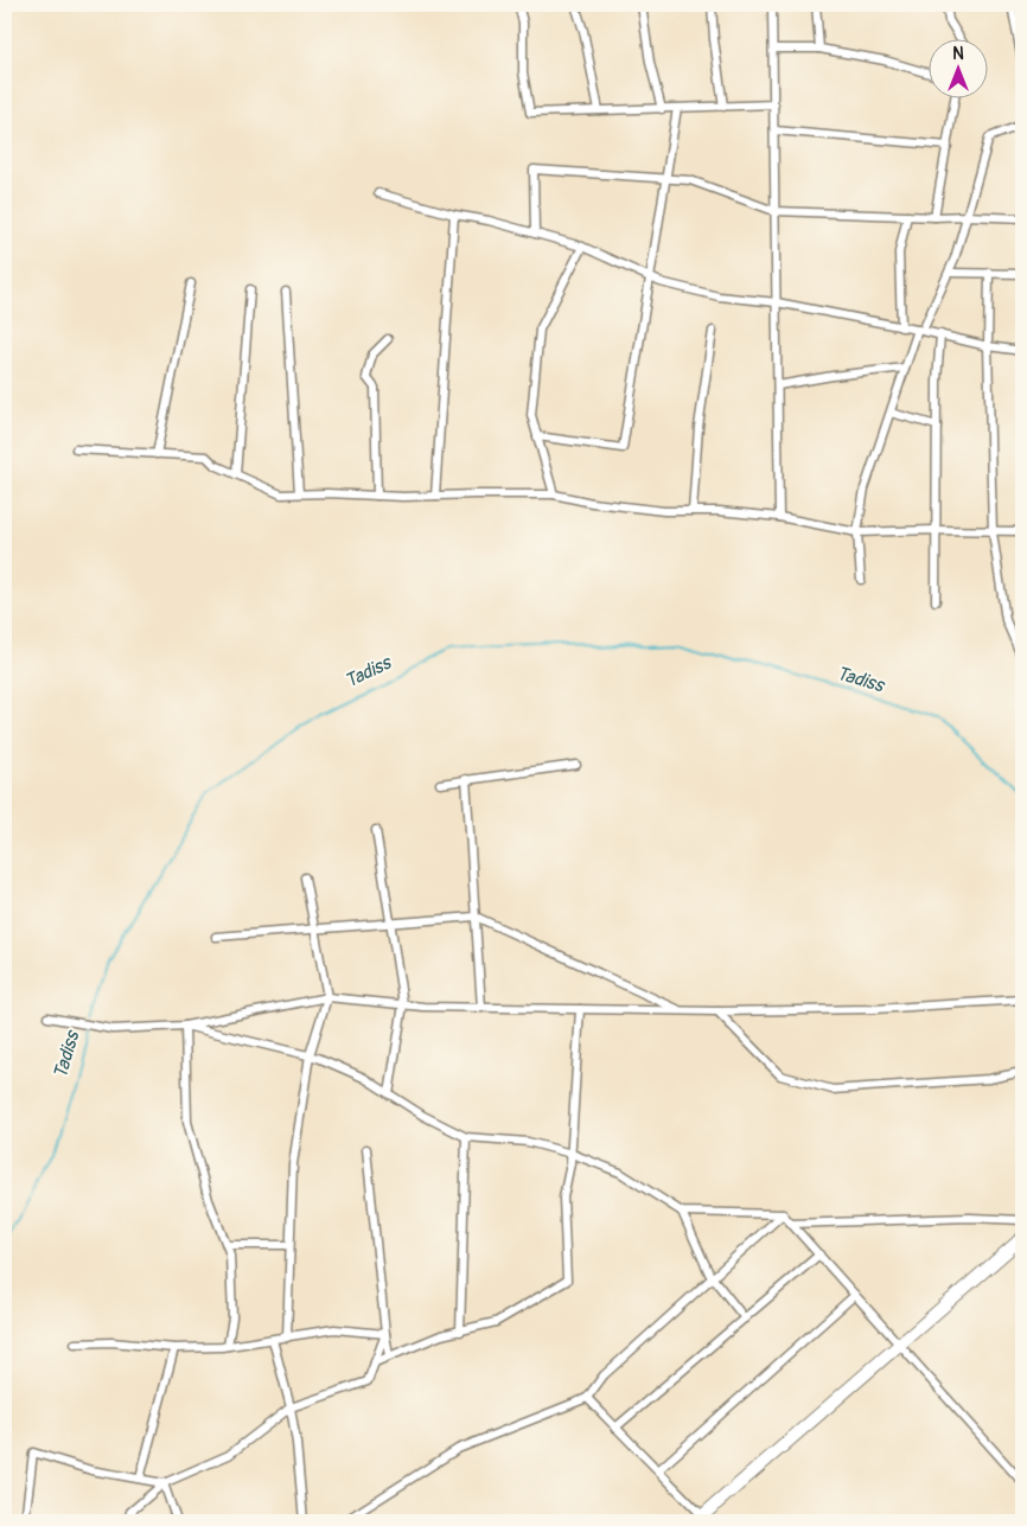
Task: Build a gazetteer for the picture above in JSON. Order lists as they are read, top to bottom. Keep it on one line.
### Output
{"water":["Tadiss"],"north":"top"}
